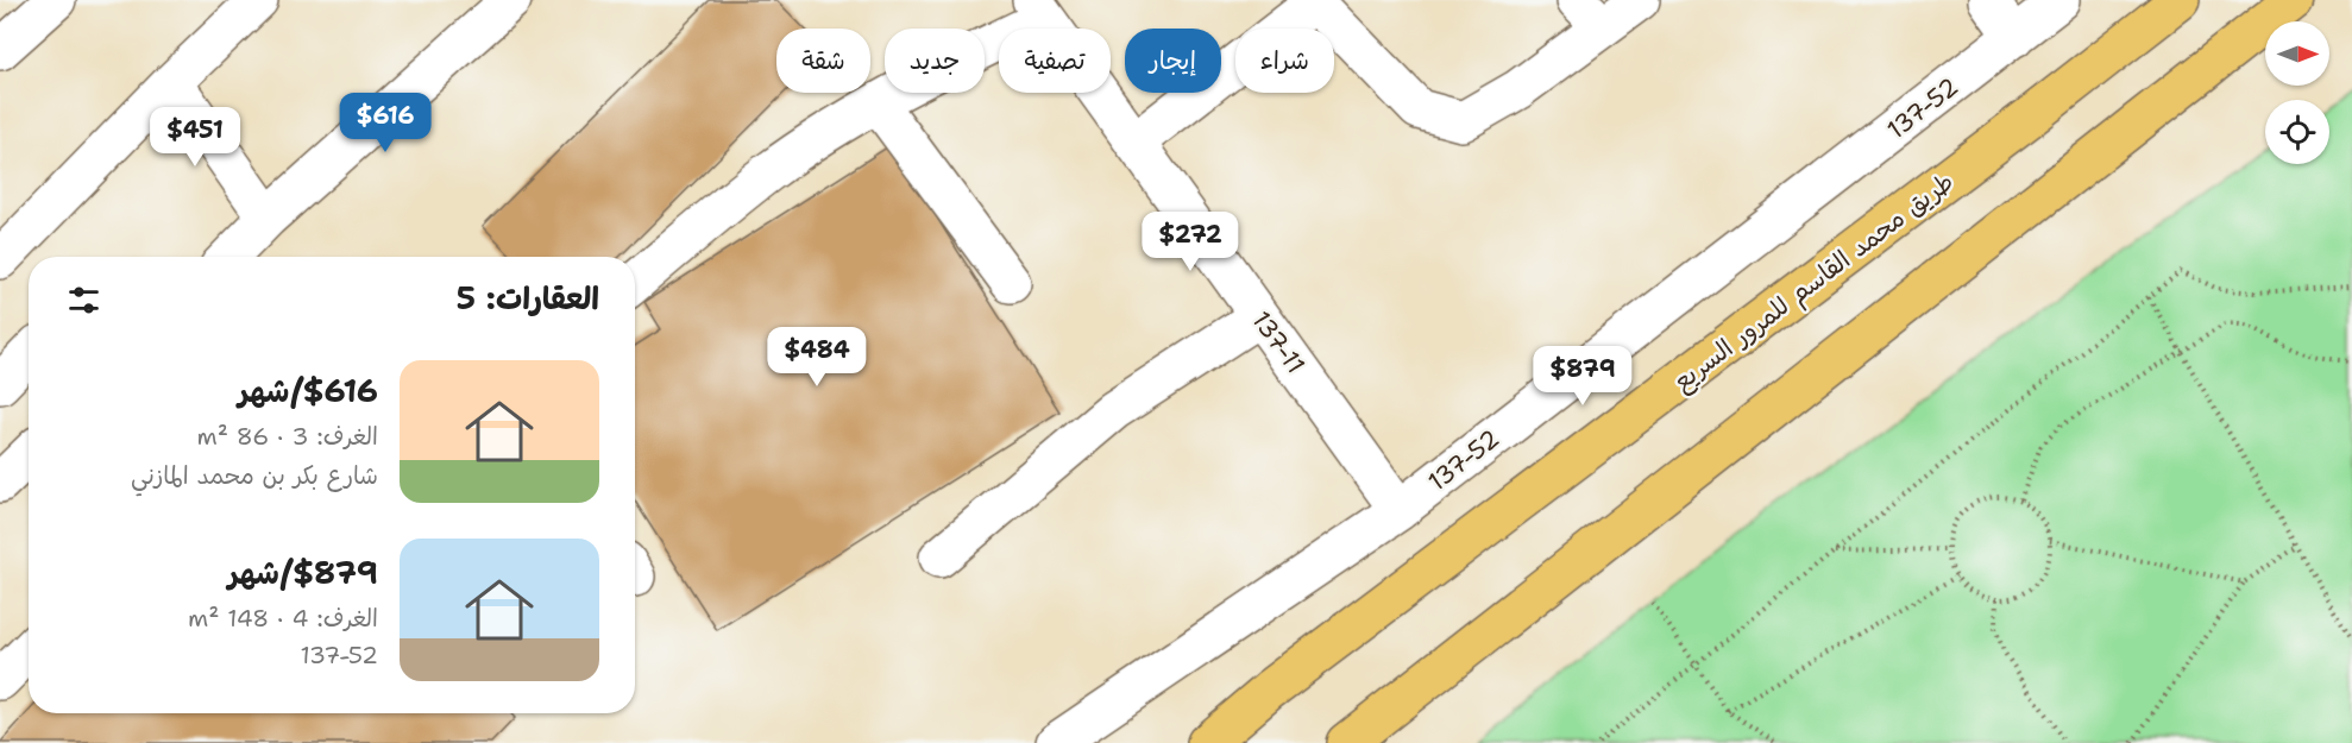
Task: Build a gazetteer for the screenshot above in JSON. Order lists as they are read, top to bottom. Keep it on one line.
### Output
{"streets":{"highway":["طريق محمد القاسم للمرور السريع"],"street":["137-52","137-11"]},"crossings":[["137-52","137-11"]],"north":"right","page":{"chip":["شراء","إيجار","تصفية","جديد","شقة"],"price":["$616","$451","$272","$484","$879"],"heading":"العقارات: 5","list":[{"name":"$616/شهر","note":"الغرف: 3 · 86 m² · شارع بكر بن محمد المازني"},{"name":"$879/شهر","note":"الغرف: 4 · 148 m² · 137-52"}]}}
